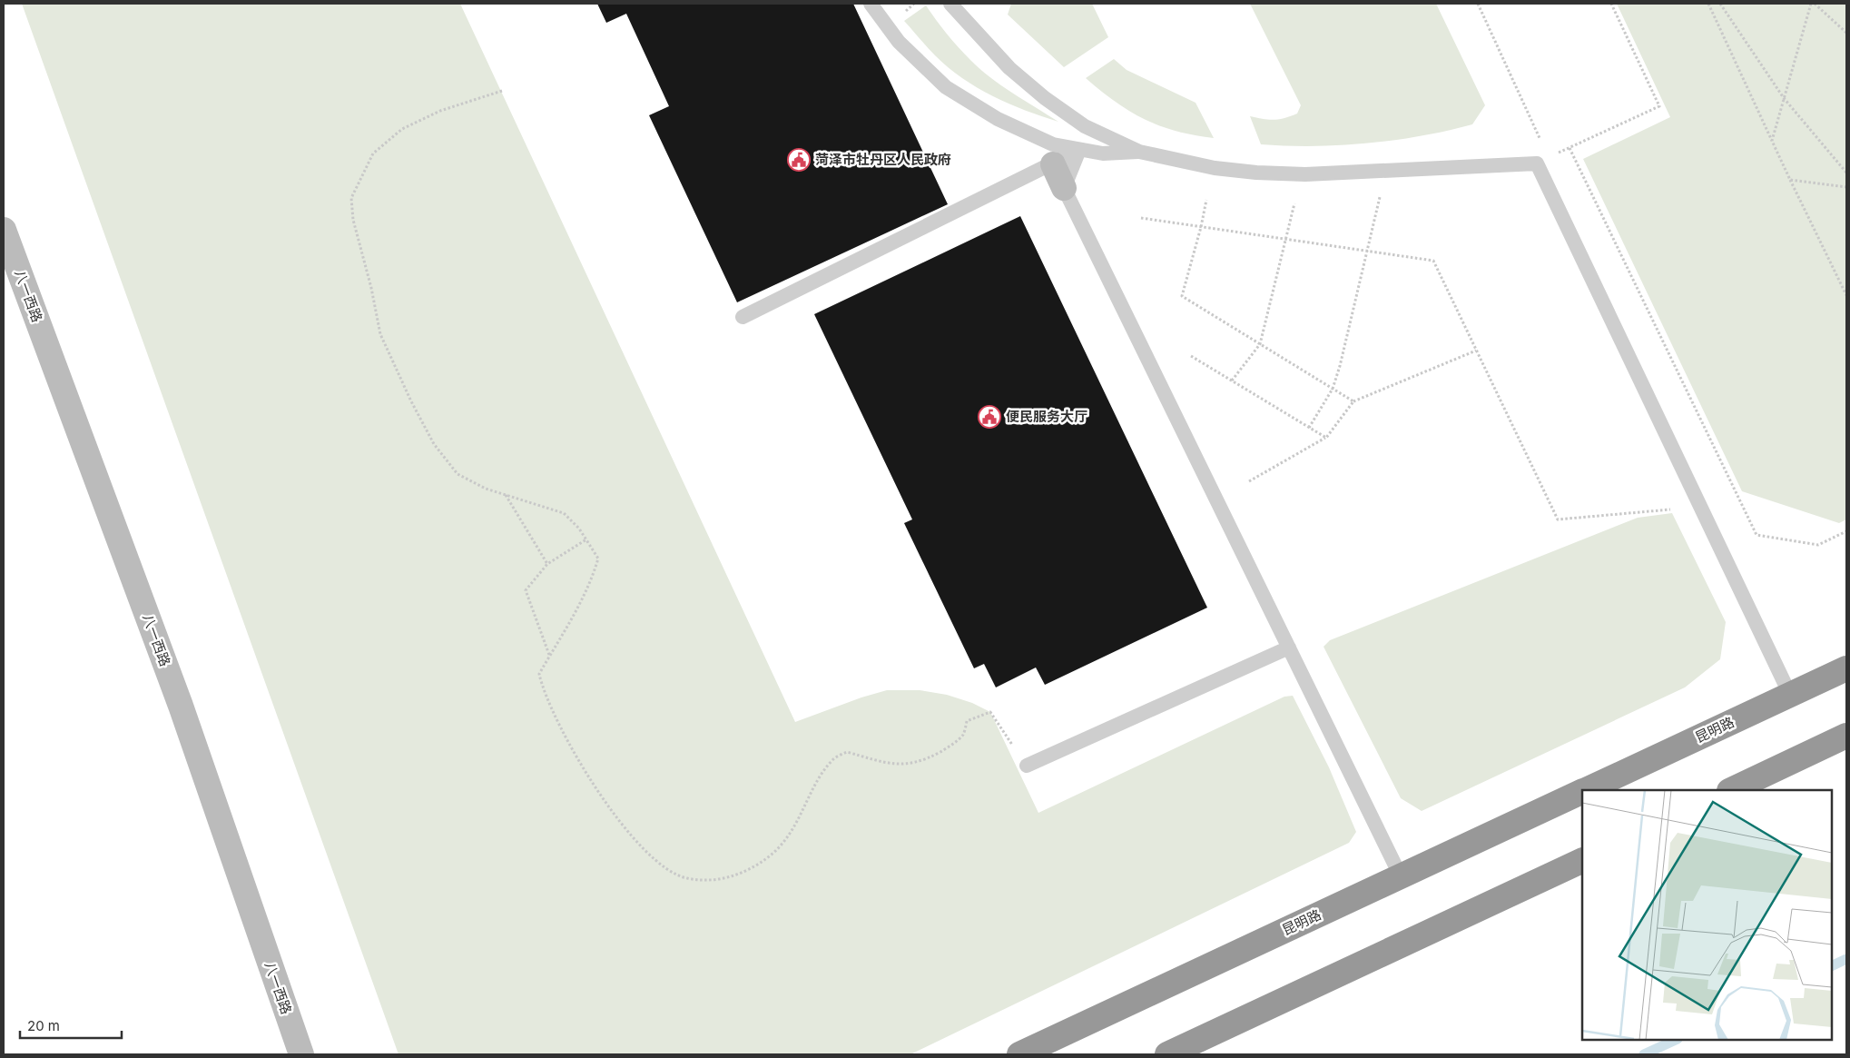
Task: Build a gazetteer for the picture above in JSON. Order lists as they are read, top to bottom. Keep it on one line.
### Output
{"streets":{"highway":["昆明路"],"main road":["八一西路"]},"places":{"public building":["菏泽市牡丹区人民政府","便民服务大厅"]},"scale_bar":"20 m"}
